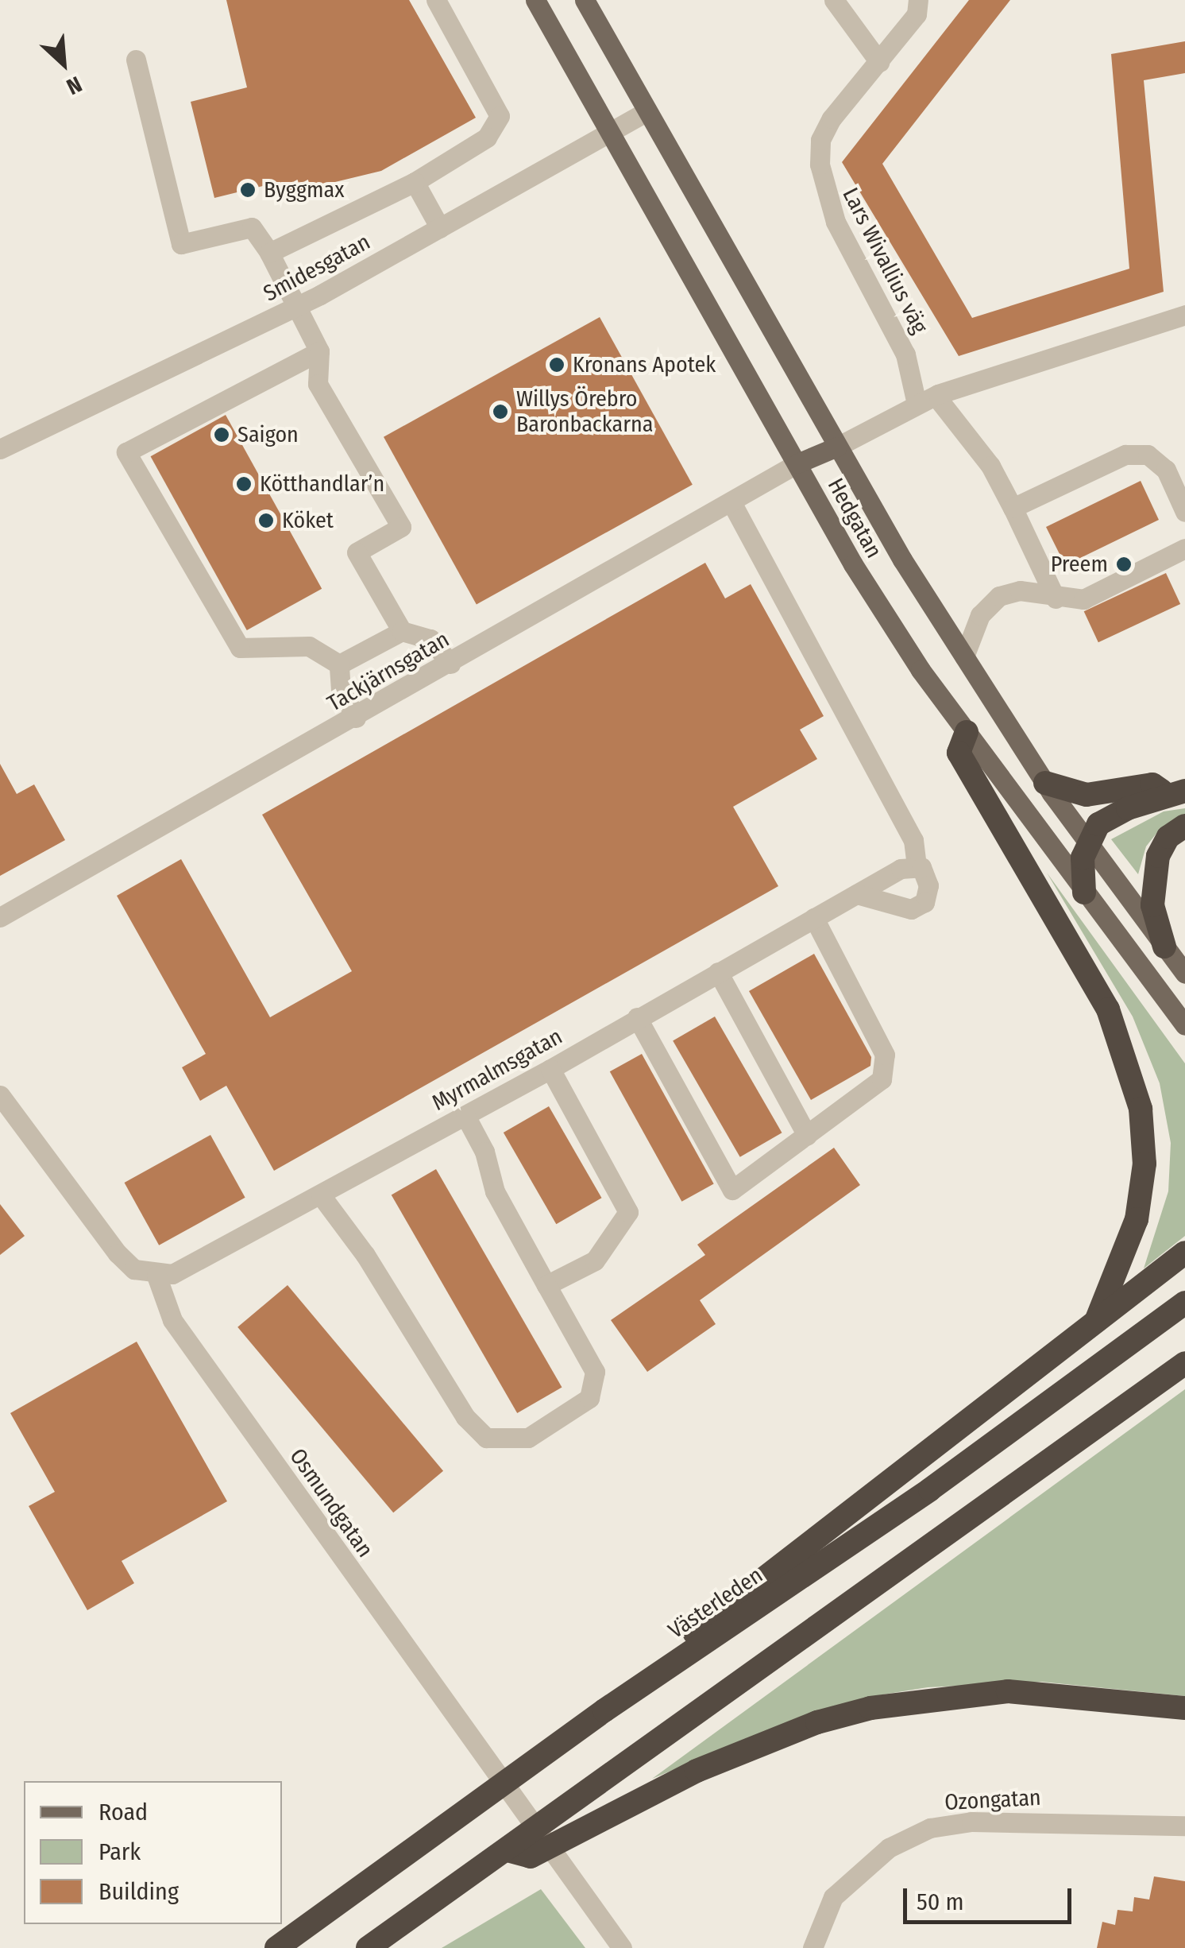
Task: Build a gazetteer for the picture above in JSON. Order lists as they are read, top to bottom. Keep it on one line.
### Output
{"streets":{"highway":["Västerleden"],"main road":["Hedgatan"],"street":["Lars Wivallius väg","Smidesgatan","Tackjärnsgatan","Myrmalmsgatan","Osmundgatan","Ozongatan"]},"crossings":[["Smidesgatan","Hedgatan"],["Hedgatan","Tackjärnsgatan"],["Myrmalmsgatan","Osmundgatan"]],"places":["Byggmax","Kronans Apotek","Willys Örebro Baronbackarna","Saigon","Kötthandlar’n","Köket","Preem"],"legend":["Road","Park","Building"],"scale_bar":"50 m","north":"bottom right"}
